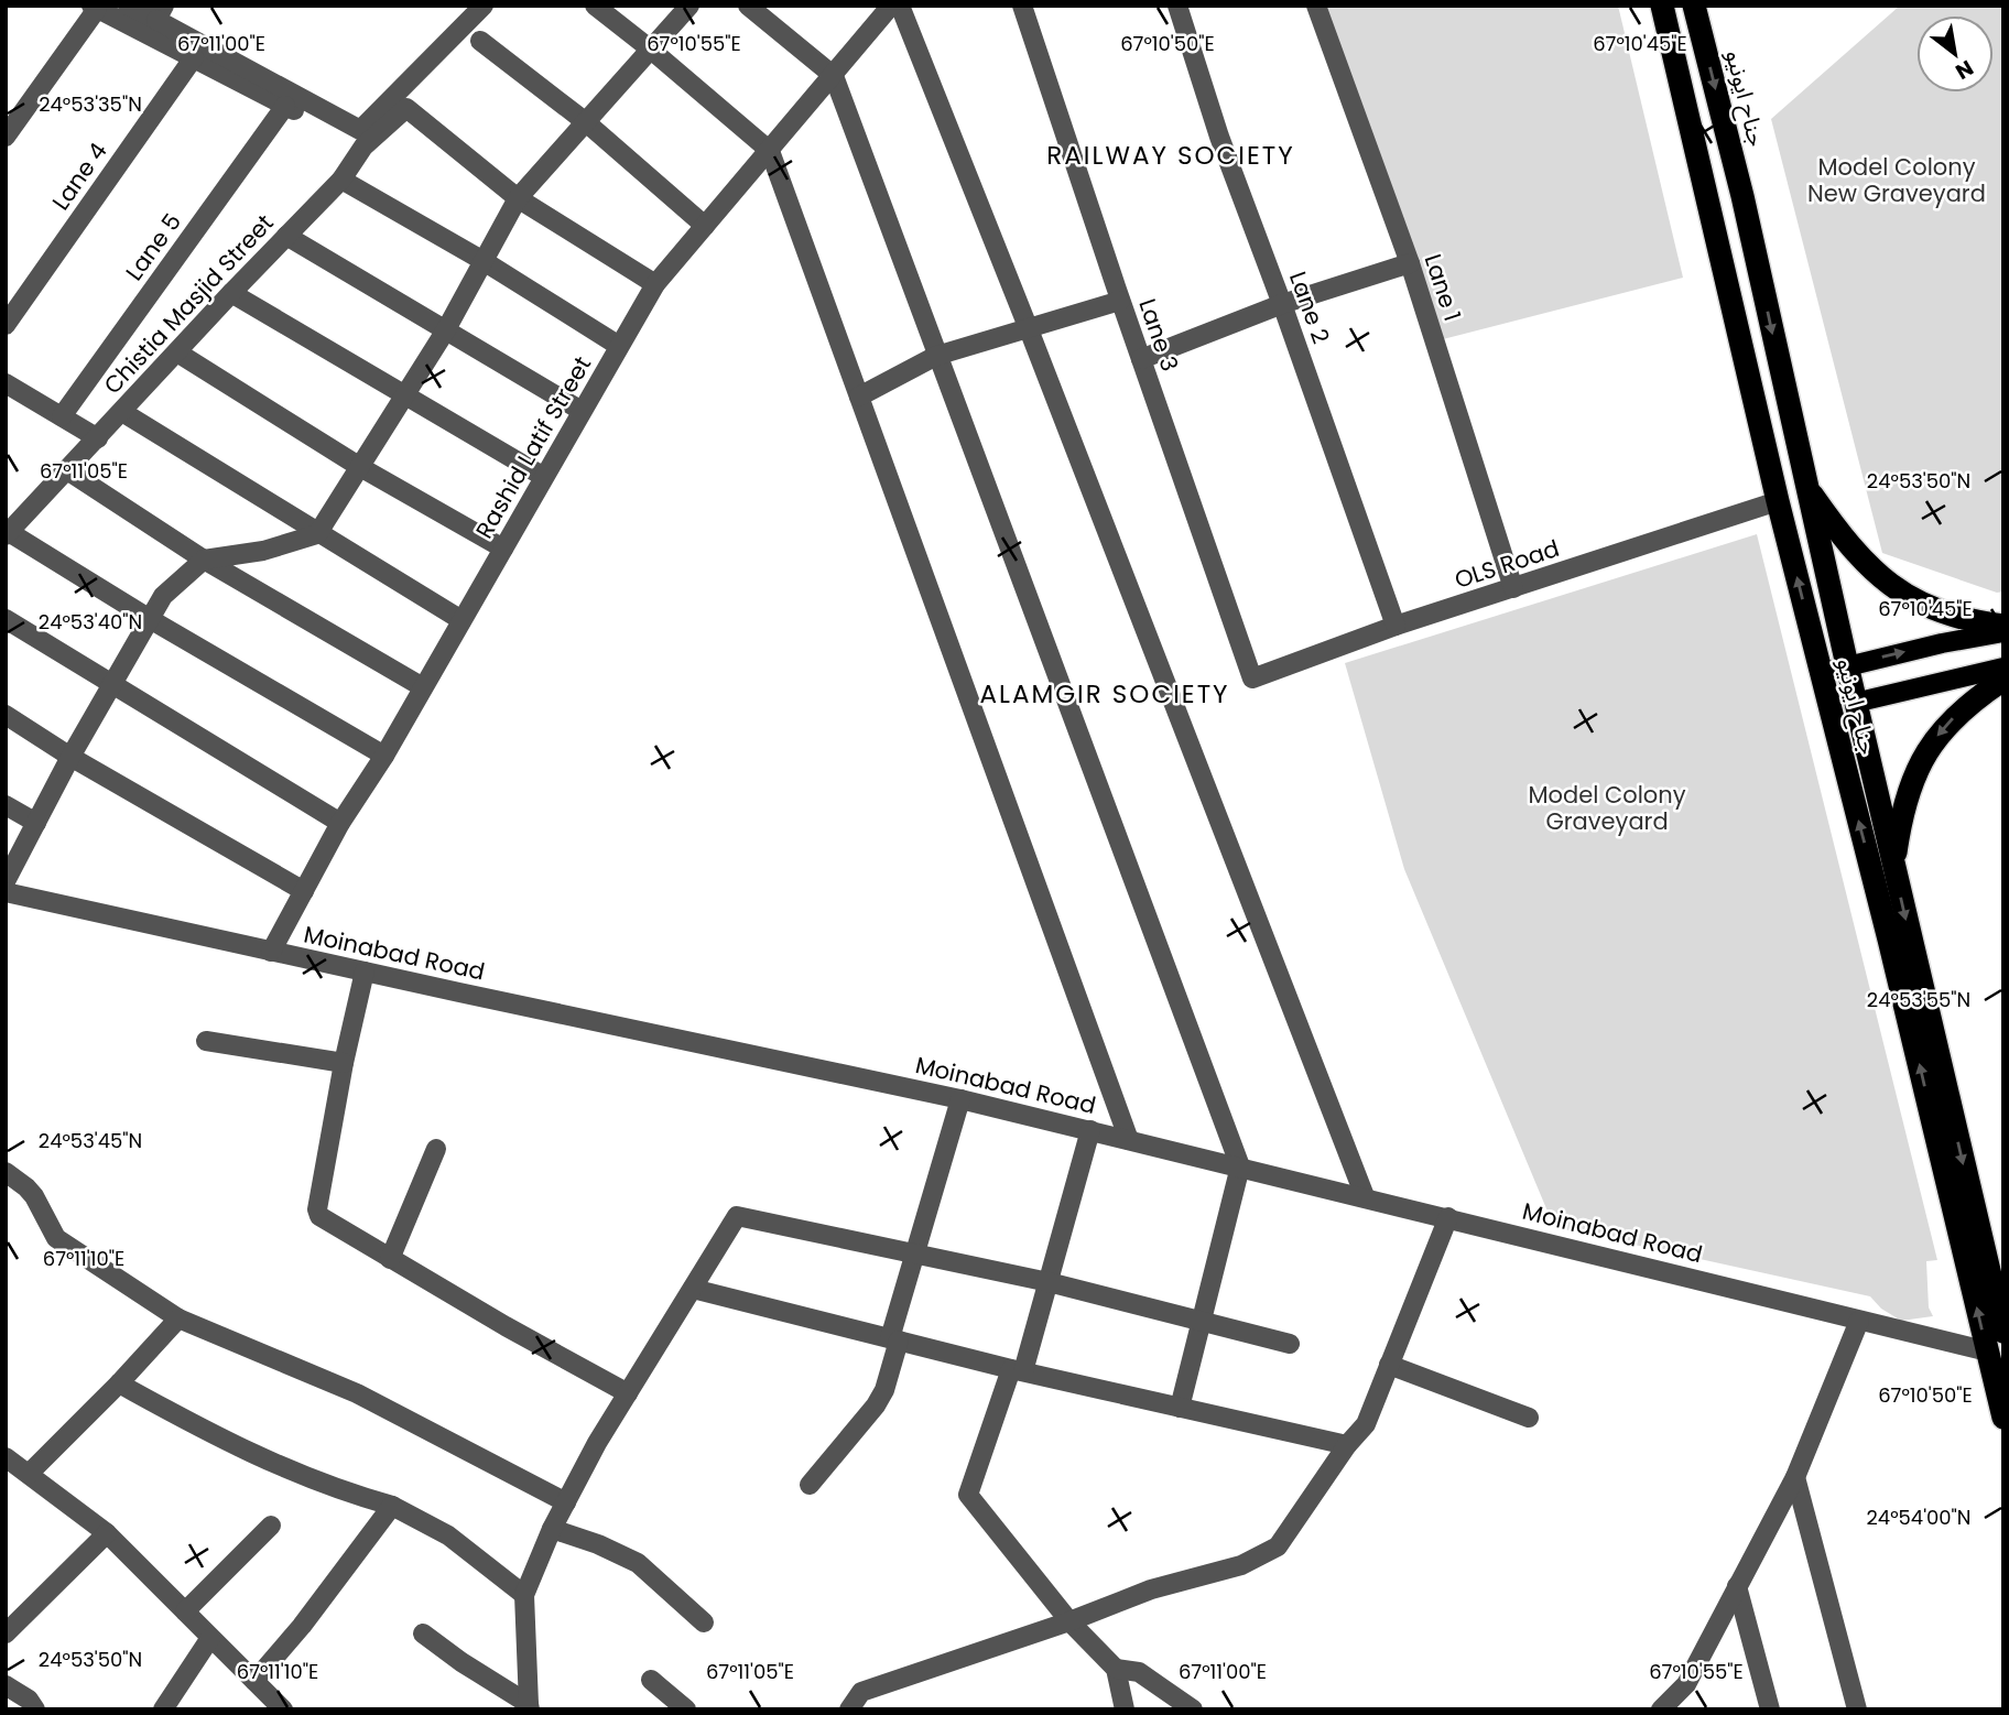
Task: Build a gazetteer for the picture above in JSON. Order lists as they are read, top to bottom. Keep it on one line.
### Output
{"streets":{"highway":["جناح ایونیو"],"street":["Lane 4","Lane 5","Lane 1","Chistia Masjid Street","Lane 2","Lane 3","Rashid Latif Street","OLS Road","Moinabad Road"]},"crossings":[["جناح ایونیو","OLS Road"],["جناح ایونیو","Moinabad Road"],["Lane 1","OLS Road"],["Lane 2","OLS Road"],["Lane 3","OLS Road"],["Rashid Latif Street","Moinabad Road"]],"districts":["RAILWAY SOCIETY","ALAMGIR SOCIETY"],"parks":["Model Colony New Graveyard","Model Colony Graveyard"],"north":"bottom right","coordinates":["67°11'00\"E","67°10'55\"E","67°10'50\"E","67°10'45\"E","24°53'35\"N","67°11'05\"E","24°53'50\"N","24°53'40\"N","24°53'55\"N","24°53'45\"N","67°11'10\"E","24°54'00\"N"]}
